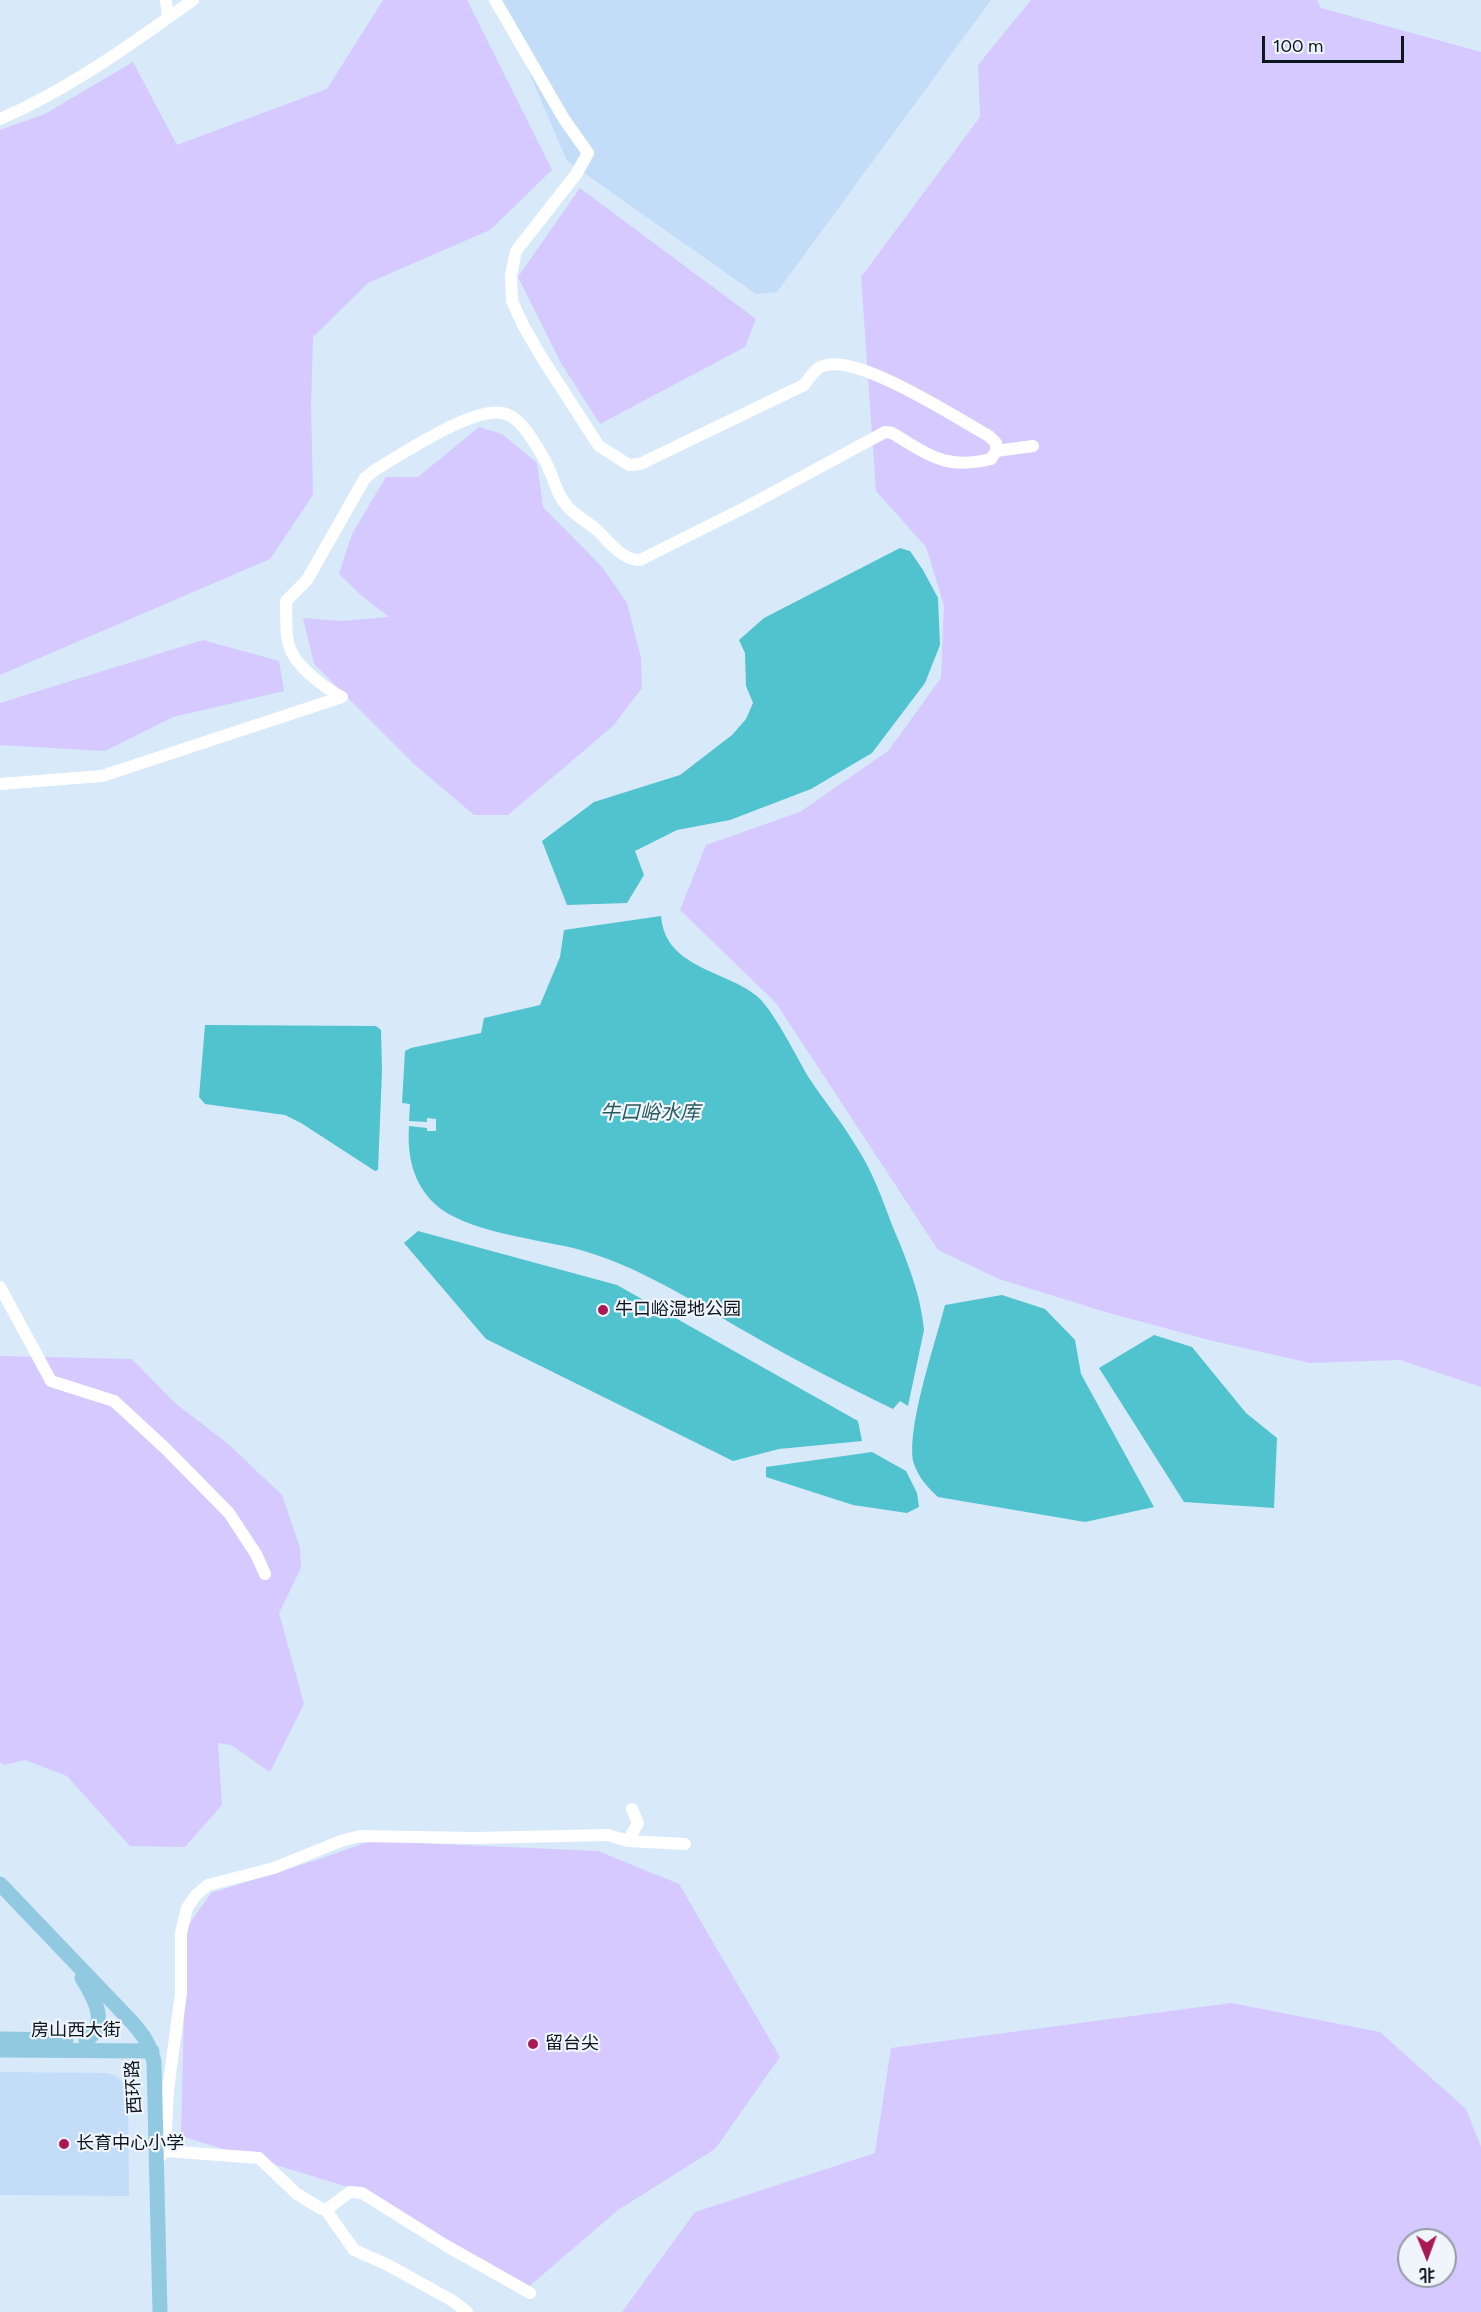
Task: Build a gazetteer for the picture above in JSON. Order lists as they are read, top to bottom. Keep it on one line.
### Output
{"streets":{"main road":["房山西大街","西环路"]},"crossings":[["房山西大街","西环路"]],"water":["牛口峪水库"],"places":["牛口峪湿地公园","留台尖","长育中心小学"],"scale_bar":"100 m","north":"bottom"}
